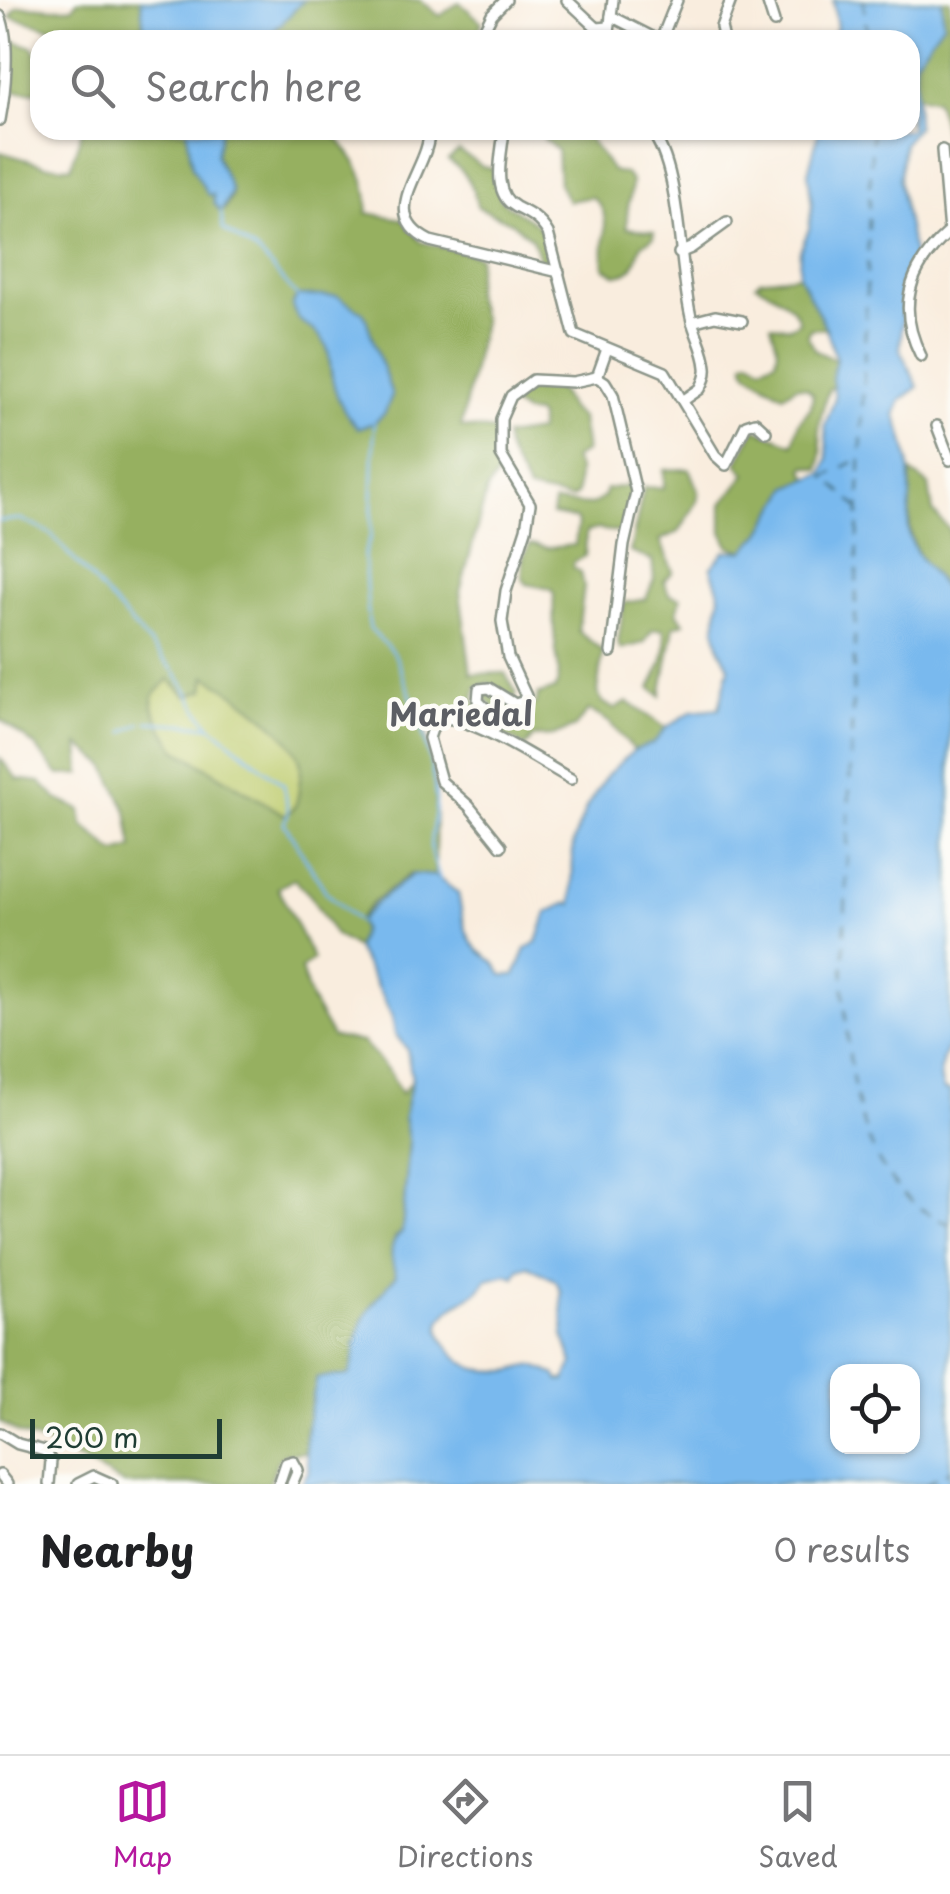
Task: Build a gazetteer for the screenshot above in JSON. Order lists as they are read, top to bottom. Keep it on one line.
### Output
{"districts":["Mariedal"],"scale_bar":"200 m","page":{"search":"Search here","scale":"200 m","heading":["Nearby","0 results"],"nav":["Map","Directions","Saved"]}}
